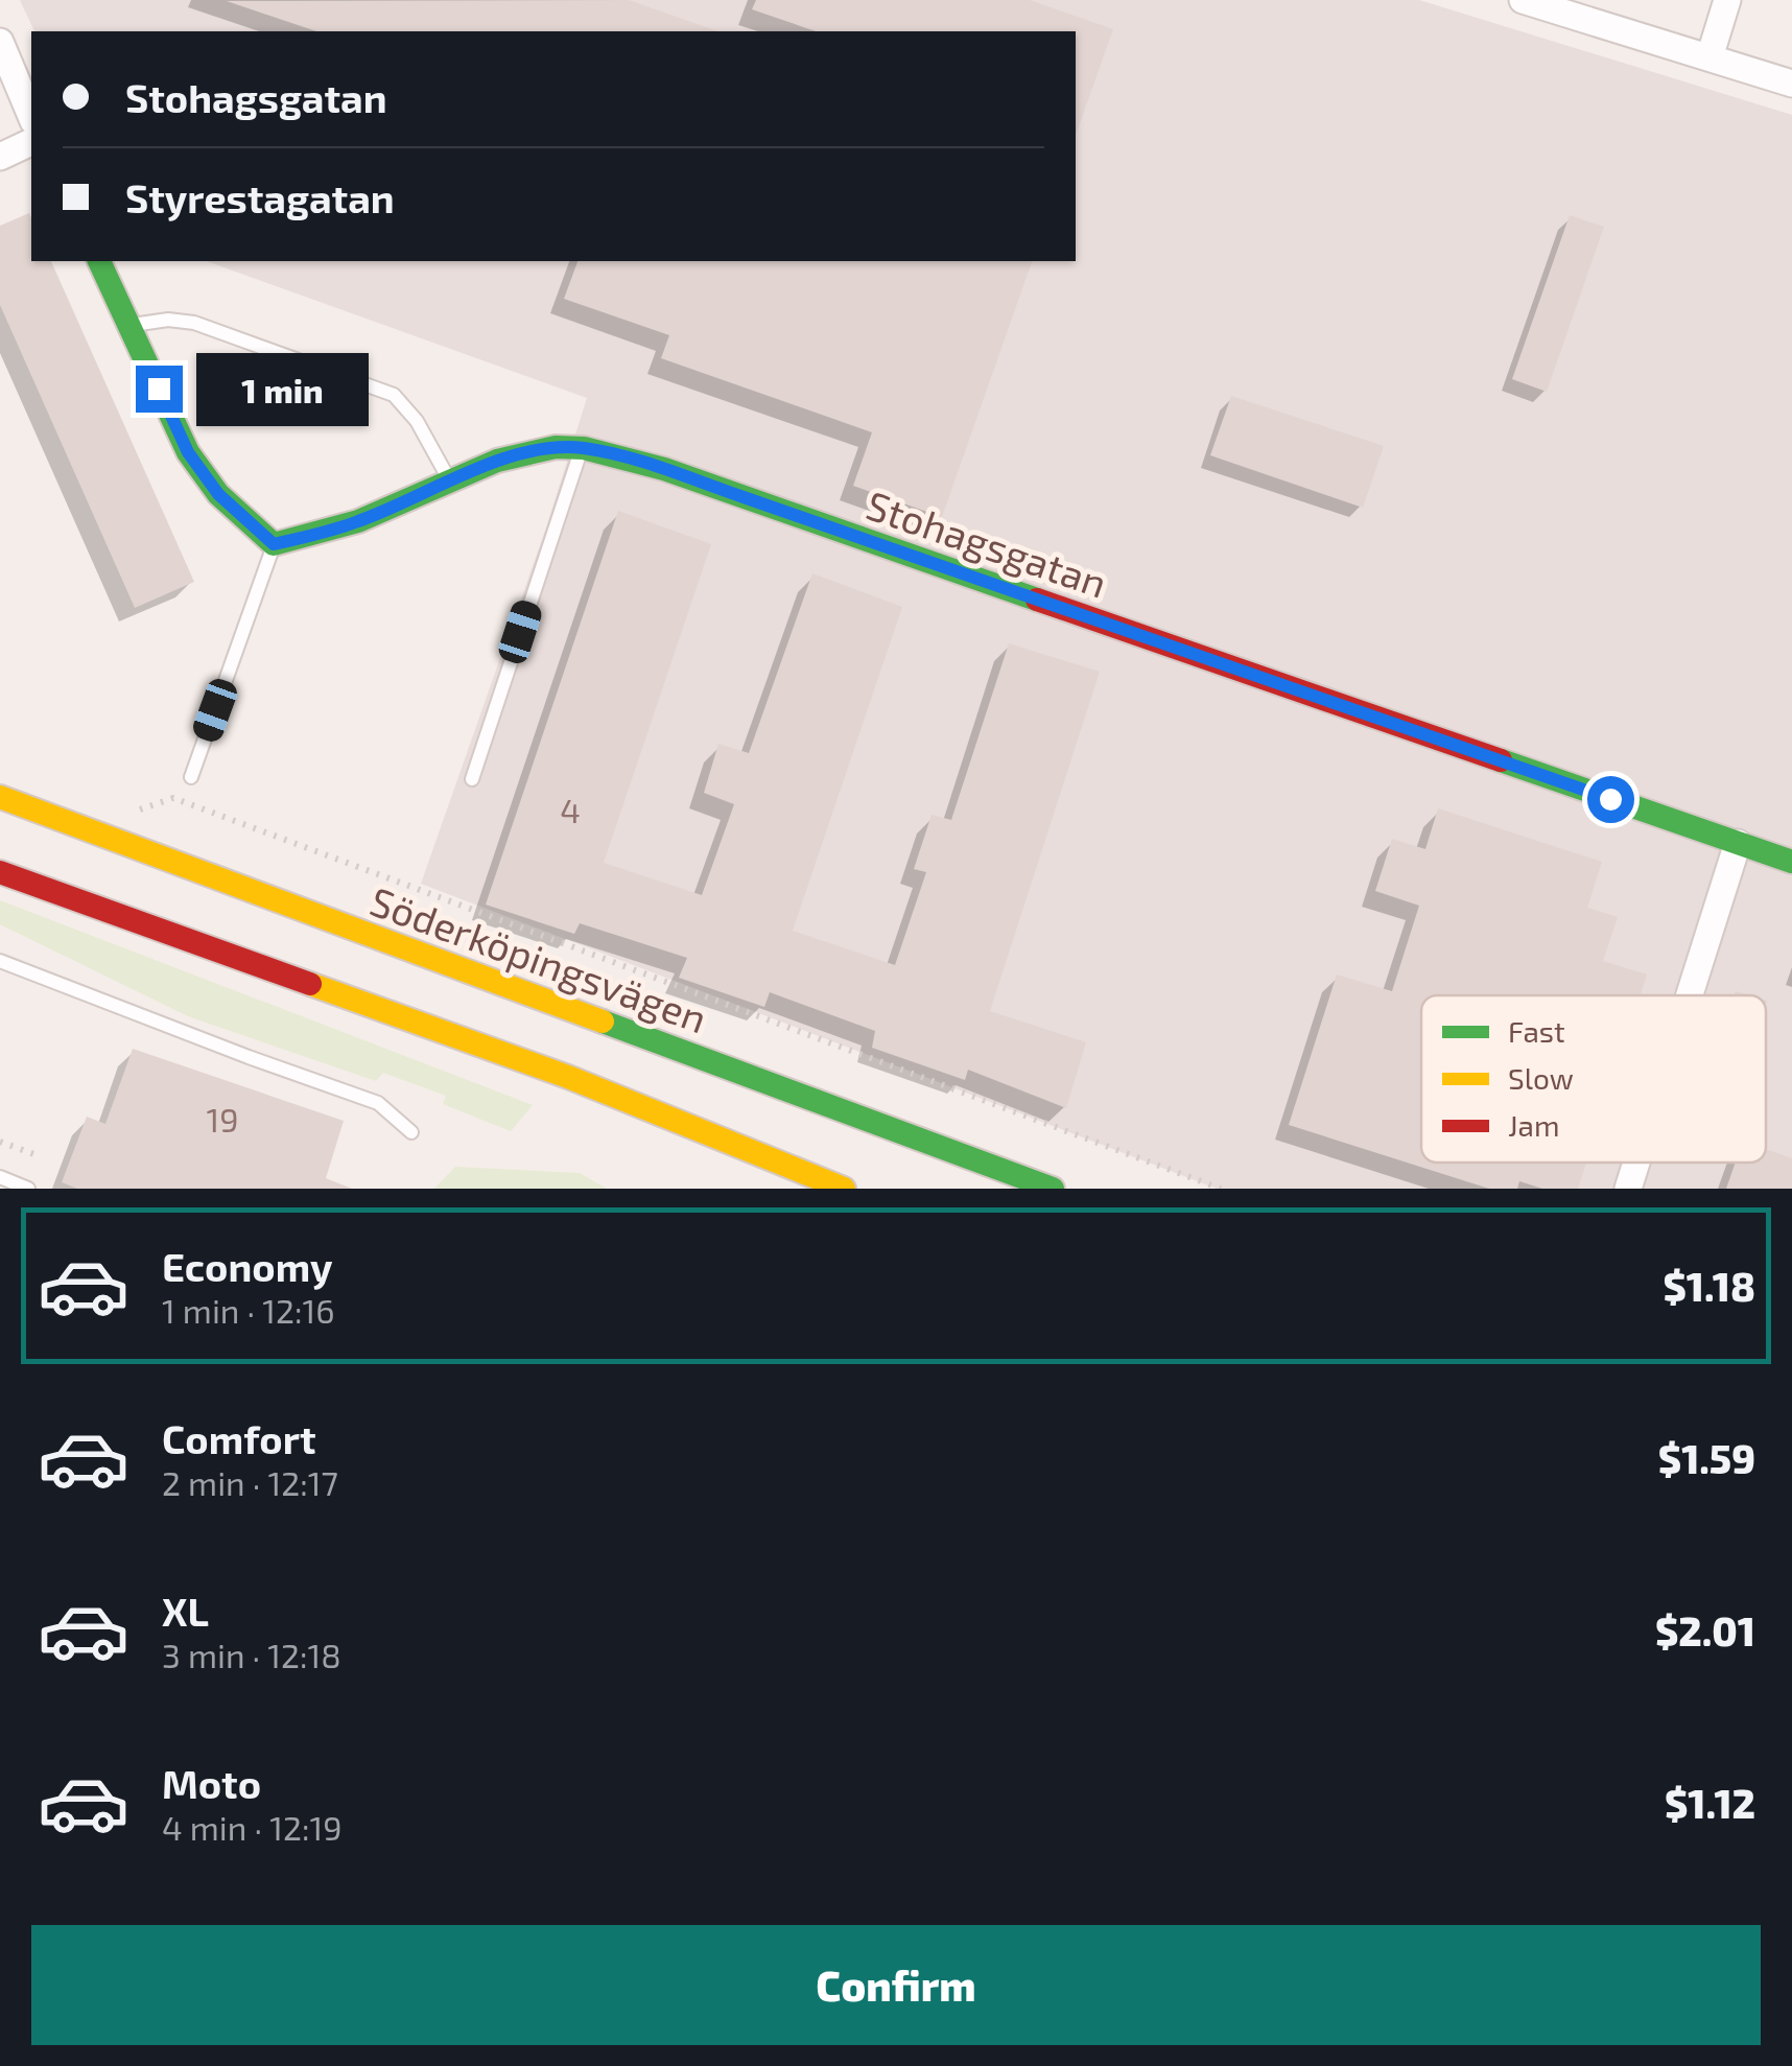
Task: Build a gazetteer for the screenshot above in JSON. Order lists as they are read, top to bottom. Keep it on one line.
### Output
{"streets":{"main road":["Stohagsgatan","Söderköpingsvägen"]},"house_numbers":["4","19"],"legend":["Fast","Slow","Jam"],"page":{"banner":["Stohagsgatan","Styrestagatan"],"bubble":"1 min","list":[{"name":"Economy","note":"1 min · 12:16","value":"$1.18"},{"name":"Comfort","note":"2 min · 12:17","value":"$1.59"},{"name":"XL","note":"3 min · 12:18","value":"$2.01"},{"name":"Moto","note":"4 min · 12:19","value":"$1.12"}],"buttons":"Confirm"}}
